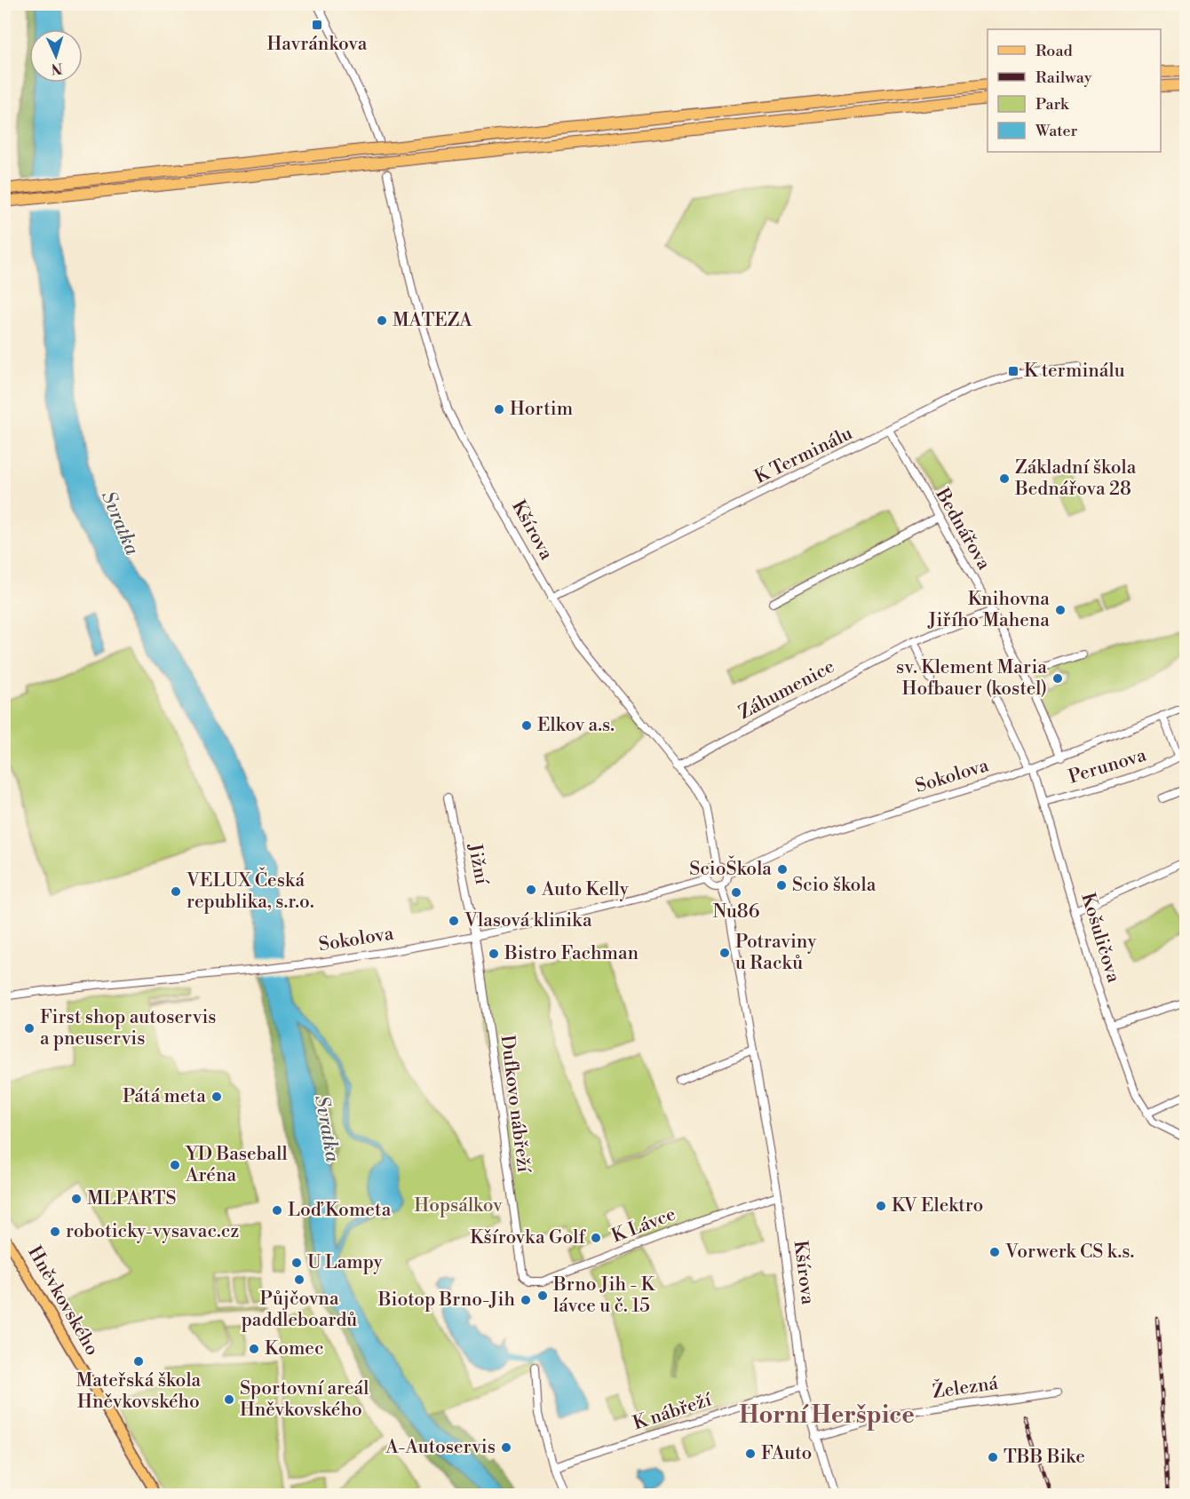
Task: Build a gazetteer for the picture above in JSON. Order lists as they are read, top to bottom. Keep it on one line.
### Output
{"streets":{"main road":["Hněvkovského"],"street":["K Terminálu","Bednářova","Kšírova","Záhumenice","Perunova","Sokolova","Jižní","Košuličova","Dufkovo nábřeží","K Lávce","Železná","K nábřeží"]},"crossings":[["K Terminálu","Bednářova"],["K Terminálu","Kšírova"],["Bednářova","Záhumenice"],["Bednářova","Sokolova"],["Kšírova","Záhumenice"],["Kšírova","Sokolova"],["Kšírova","K Lávce"],["Kšírova","Železná"],["Kšírova","K nábřeží"],["Perunova","Sokolova"],["Perunova","Košuličova"],["Sokolova","Jižní"],["Sokolova","Košuličova"],["Sokolova","Dufkovo nábřeží"],["Jižní","Dufkovo nábřeží"],["Dufkovo nábřeží","K Lávce"]],"districts":["Horní Heršpice"],"water":["Svratka"],"parks":["Hopsálkov"],"places":{"transit":["Havránkova","K terminálu"],"other":["MATEZA","Hortim","Základní škola Bednářova 28","Knihovna Jiřího Mahena","sv. Klement Maria Hofbauer (kostel)","Elkov a.s.","ScioŠkola","Scio škola","Auto Kelly","VELUX Česká republika, s.r.o.","Nu86","Vlasová klinika","Potraviny u Racků","Bistro Fachman","First shop autoservis a pneuservis","Pátá meta","YD Baseball Aréna","MLPARTS","KV Elektro","Loď Kometa","roboticky-vysavac.cz","Kšírovka Golf","Vorwerk CS k.s.","U Lampy","Půjčovna paddleboardů","Brno Jih - K lávce u č. 15","Biotop Brno-Jih","Komec","Mateřská škola Hněvkovského","Sportovní areál Hněvkovského","A-Autoservis","FAuto","TBB Bike"]},"legend":["Road","Railway","Park","Water"],"north":"bottom"}
